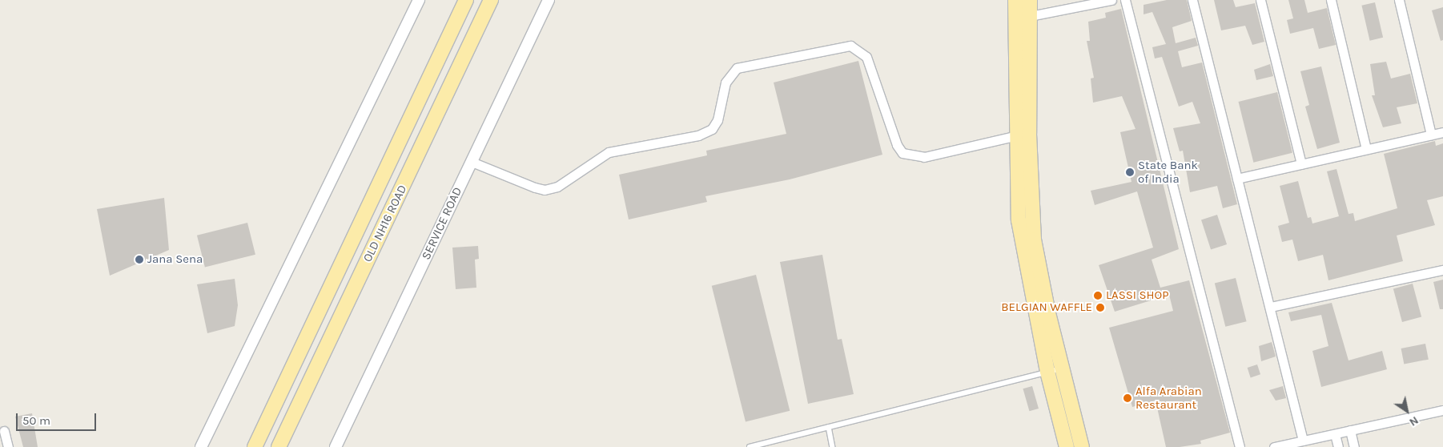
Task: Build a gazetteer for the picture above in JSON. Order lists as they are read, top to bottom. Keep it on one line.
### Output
{"streets":{"main road":["OLD NH16 ROAD"],"street":["SERVICE ROAD"]},"places":["State Bank of India","Jana Sena","LASSI SHOP","BELGIAN WAFFLE","Alfa Arabian Restaurant"],"scale_bar":"50 m","north":"bottom right"}
